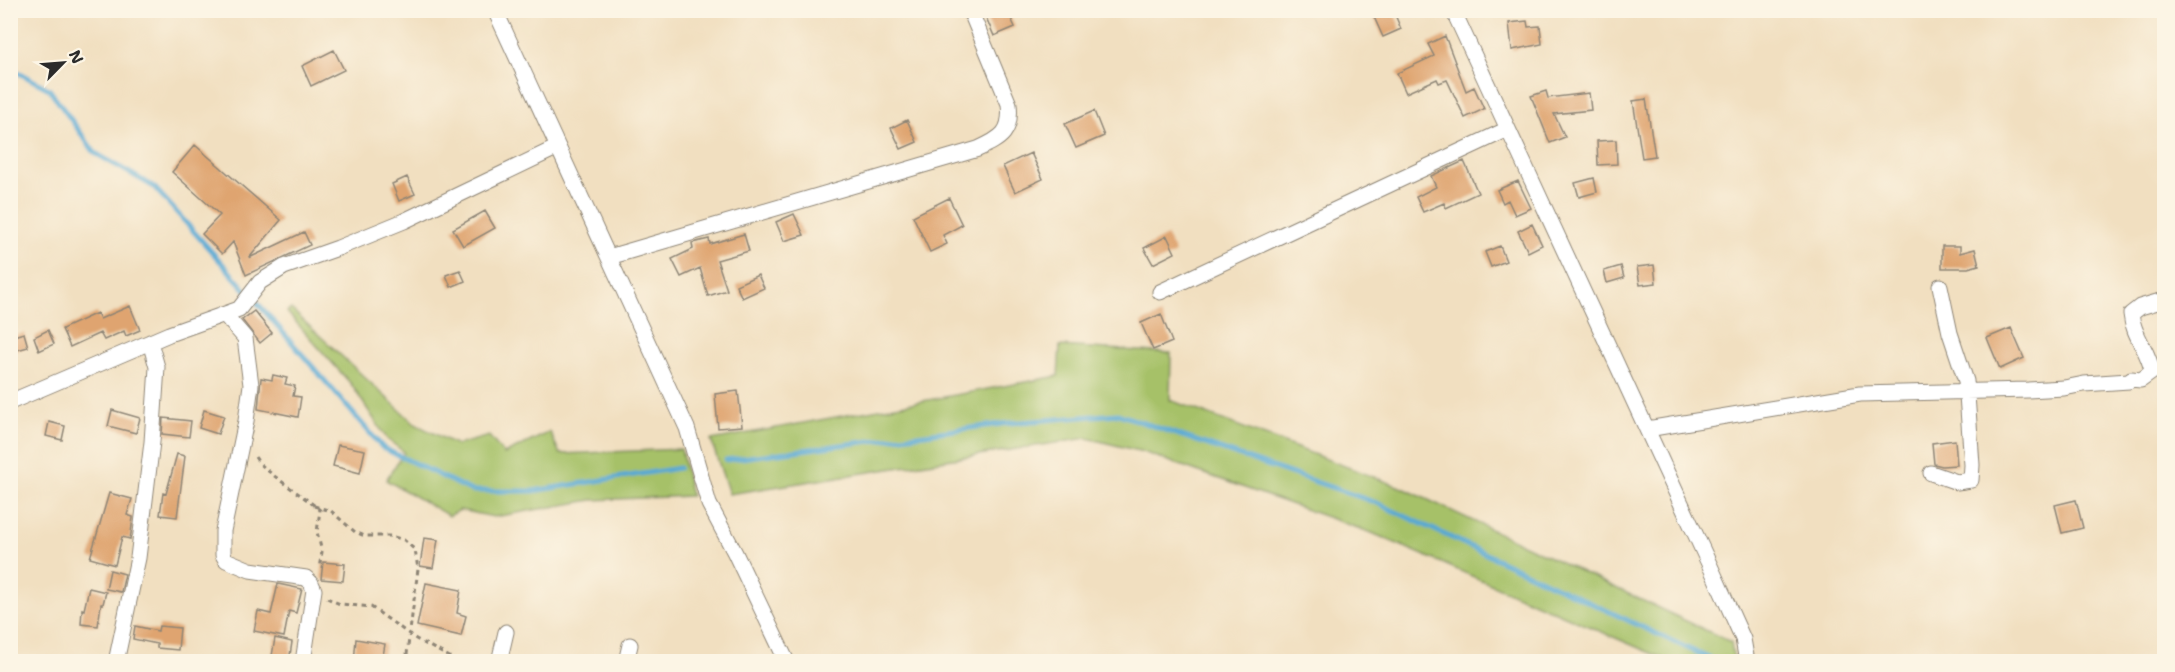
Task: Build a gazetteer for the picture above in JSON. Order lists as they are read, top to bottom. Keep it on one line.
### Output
{"north":"top right"}
